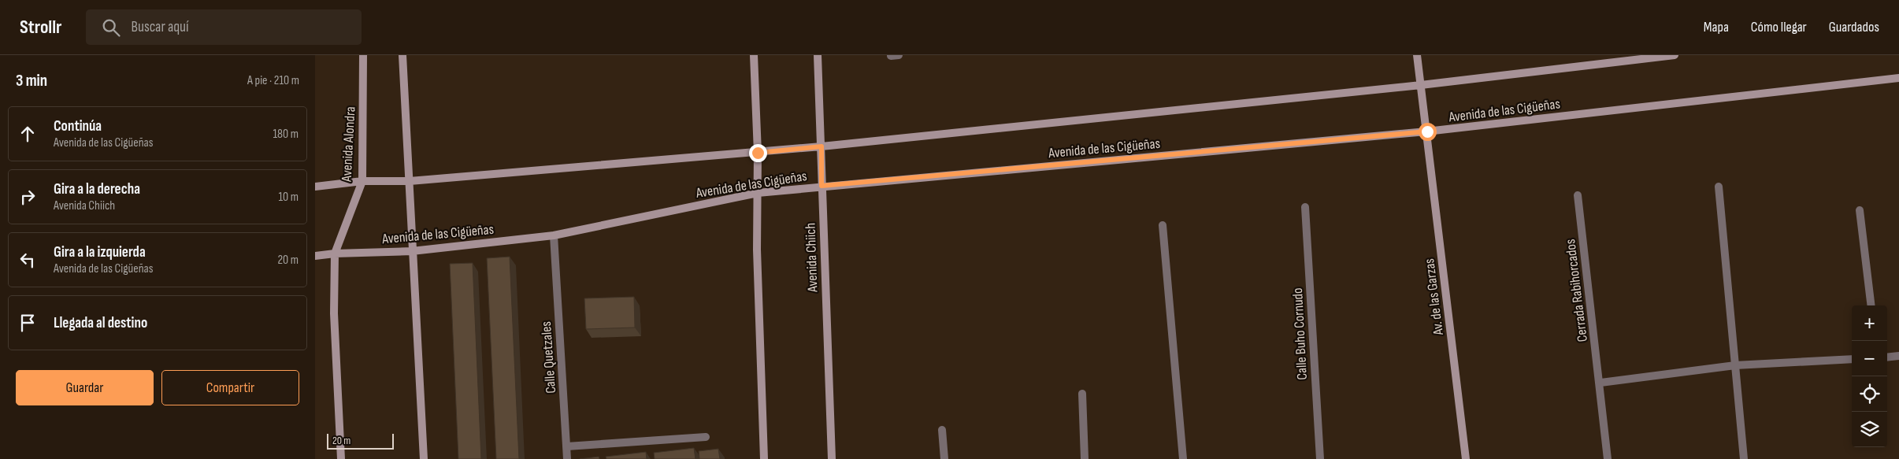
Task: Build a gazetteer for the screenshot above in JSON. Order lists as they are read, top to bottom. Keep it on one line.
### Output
{"streets":{"main road":["Avenida de las Cigüeñas","Avenida Alondra","Avenida Chiich","Av. de las Garzas"],"street":["Cerrada Rabihorcados","Calle Buho Cornudo","Calle Quetzales"]},"crossings":[["Avenida de las Cigüeñas","Avenida Alondra"],["Avenida de las Cigüeñas","Avenida Chiich"],["Avenida de las Cigüeñas","Av. de las Garzas"],["Avenida de las Cigüeñas","Calle Quetzales"]],"scale_bar":"20 m","page":{"header":"Strollr","search":"Buscar aquí","nav":["Mapa","Cómo llegar","Guardados"],"heading":["3 min","A pie · 210 m"],"list":[["Continúa","Avenida de las Cigüeñas","180 m"],["Gira a la derecha","Avenida Chiich","10 m"],["Gira a la izquierda","Avenida de las Cigüeñas","20 m"],"Llegada al destino"],"map_buttons":["+","−"],"buttons":["Guardar","Compartir"],"scale":"20 m"}}
